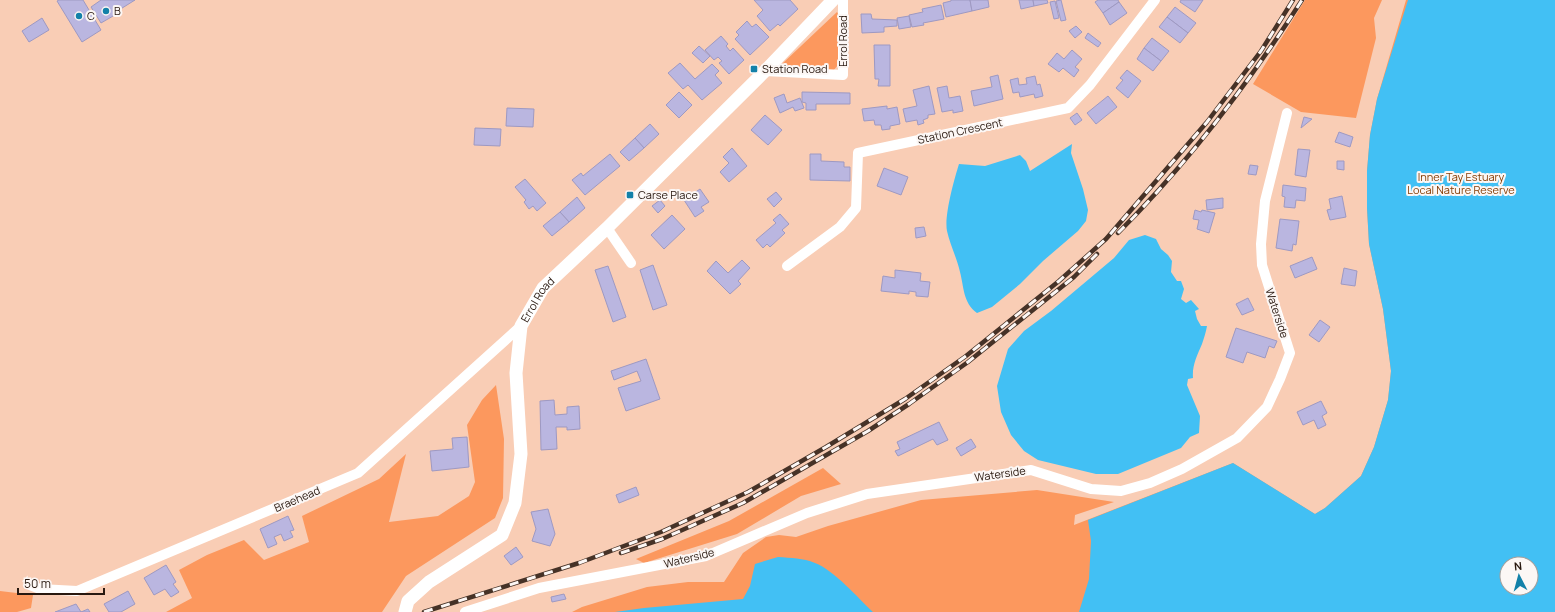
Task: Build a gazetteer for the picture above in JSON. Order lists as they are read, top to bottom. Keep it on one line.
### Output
{"streets":{"street":["Errol Road","Station Crescent","Waterside","Braehead"]},"crossings":[["Errol Road","Braehead"]],"parks":["Inner Tay Estuary Local Nature Reserve"],"places":{"other":["B","C"],"transit":["Station Road","Carse Place"]},"scale_bar":"50 m","north":"top"}
